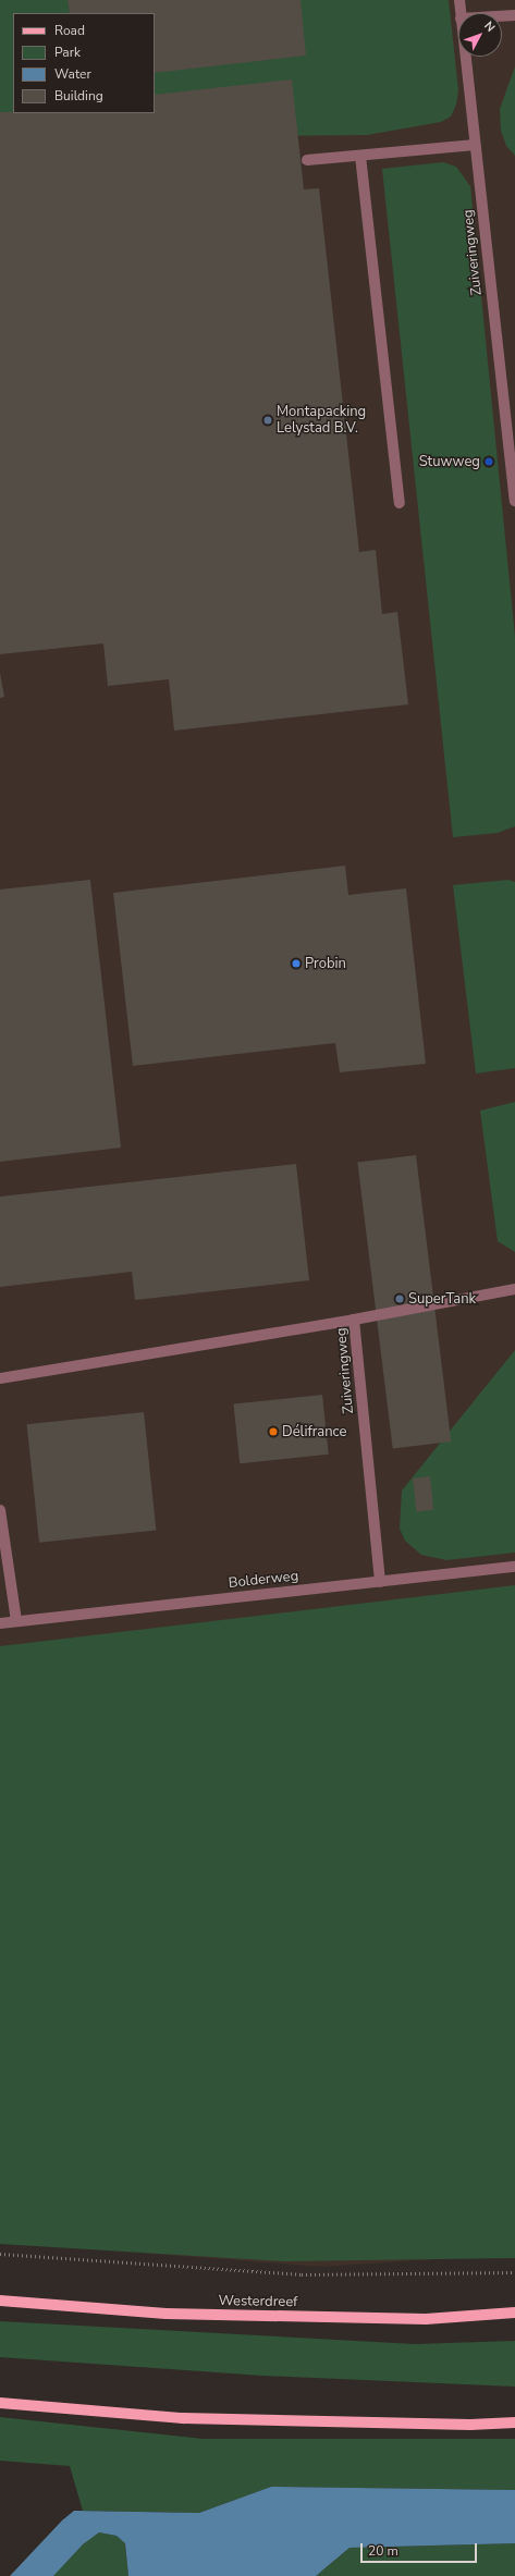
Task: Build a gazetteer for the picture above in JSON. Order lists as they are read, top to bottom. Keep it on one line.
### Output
{"streets":{"main road":["Westerdreef"],"street":["Zuiveringweg","Bolderweg"]},"crossings":[["Zuiveringweg","Bolderweg"]],"places":["Montapacking Lelystad B.V.","Stuwweg","Probin","SuperTank","Délifrance"],"legend":["Road","Park","Water","Building"],"scale_bar":"20 m","north":"top right"}
